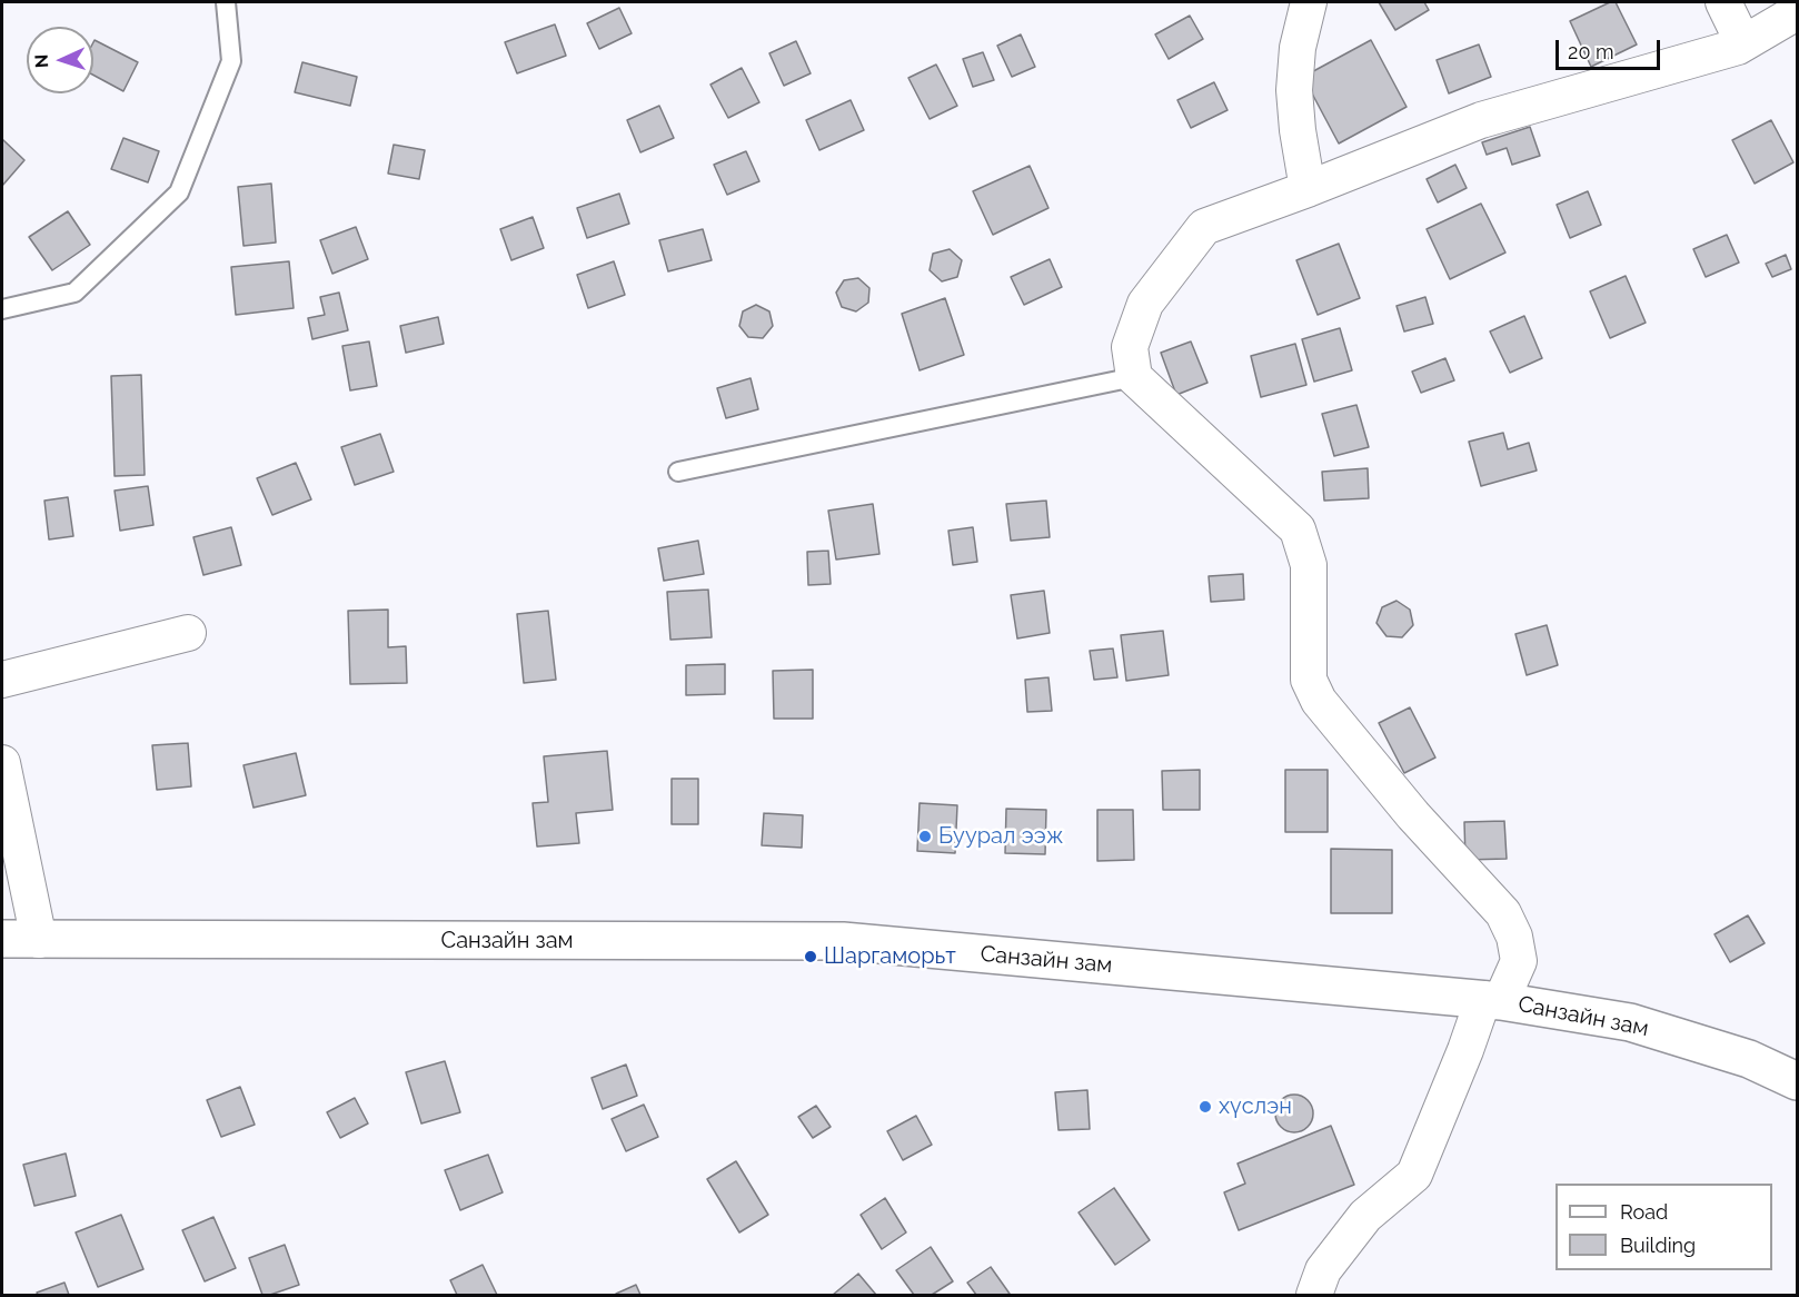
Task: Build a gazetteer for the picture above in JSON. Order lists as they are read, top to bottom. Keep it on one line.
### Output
{"streets":{"main road":["Санзайн зам"]},"places":["Буурал ээж","Шаргаморьт","хүслэн"],"legend":["Road","Building"],"scale_bar":"20 m","north":"left"}
